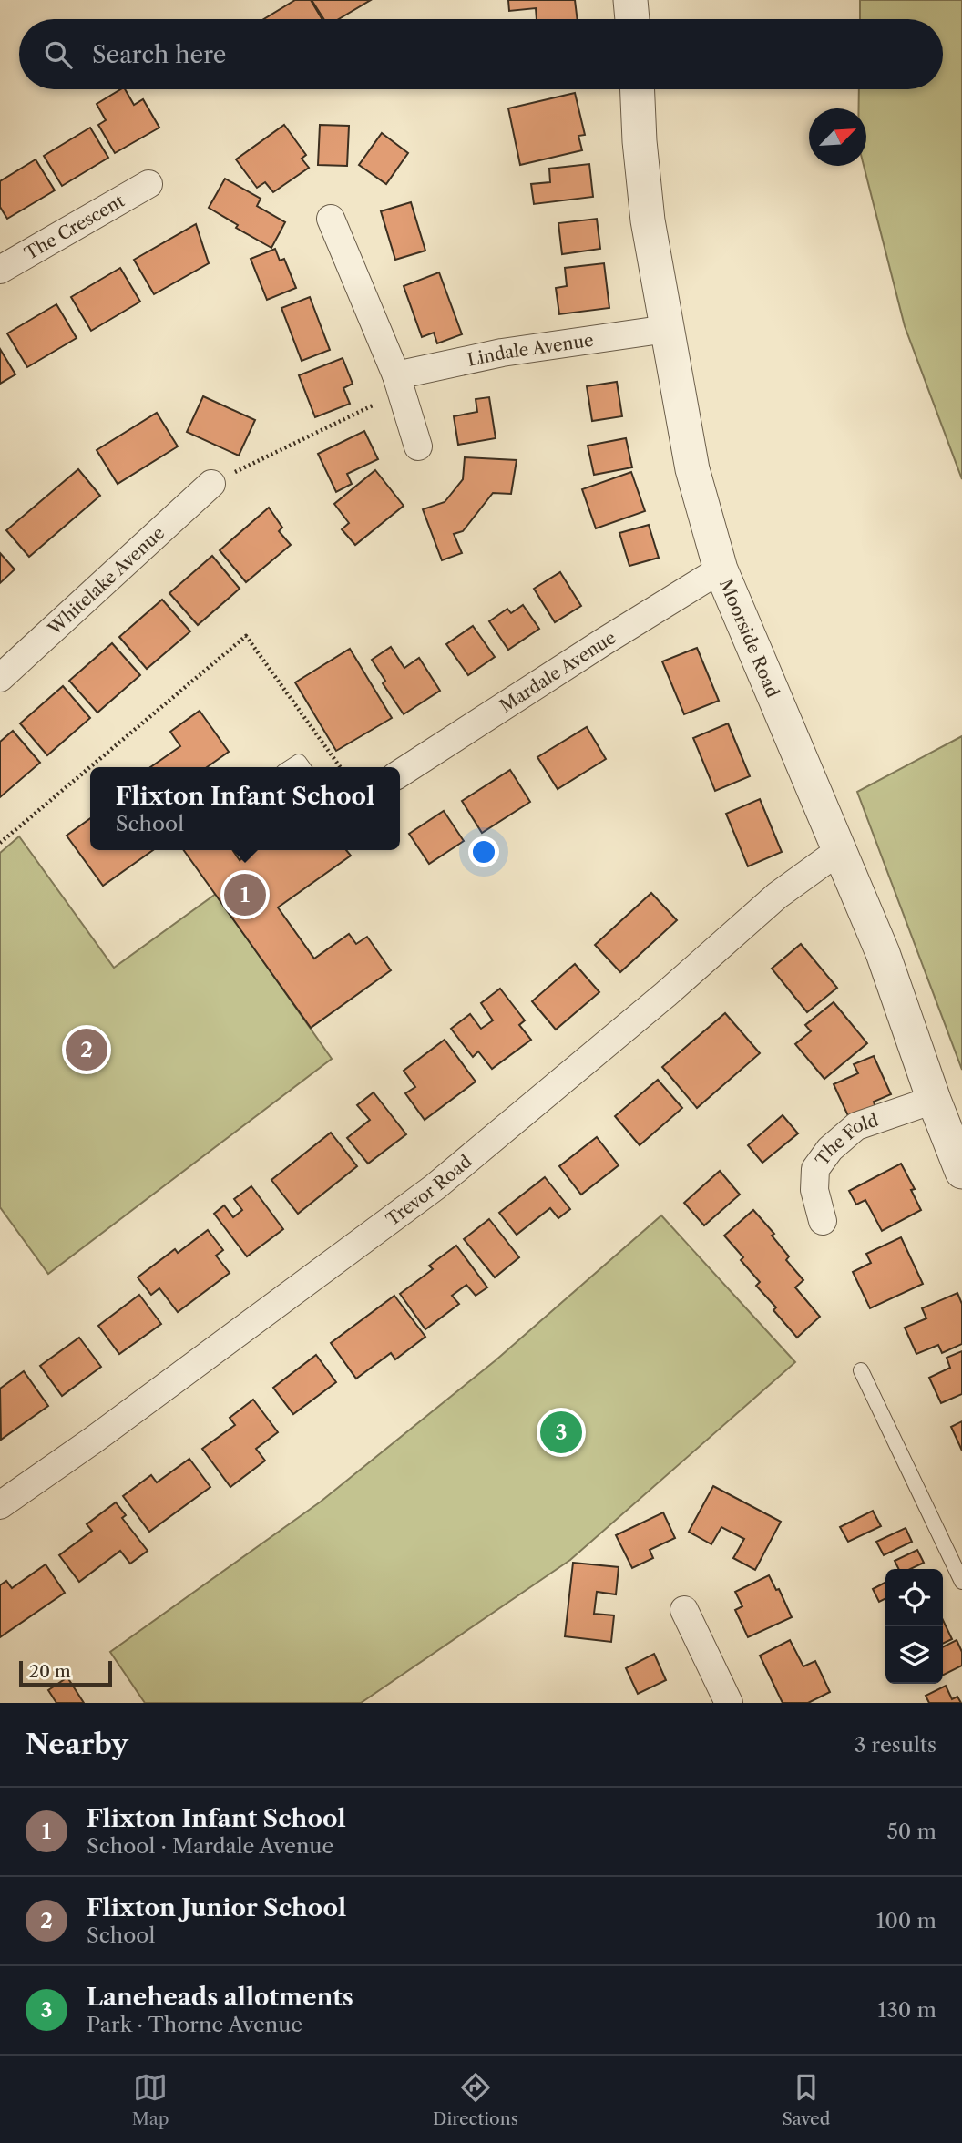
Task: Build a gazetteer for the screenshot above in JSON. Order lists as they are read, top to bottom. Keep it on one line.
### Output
{"streets":{"street":["The Crescent","Lindale Avenue","Whitelake Avenue","Moorside Road","Mardale Avenue","The Fold","Trevor Road"]},"crossings":[["Lindale Avenue","Moorside Road"],["Moorside Road","Mardale Avenue"],["Moorside Road","The Fold"],["Moorside Road","Trevor Road"]],"scale_bar":"20 m","north":"top right","page":{"search":"Search here","popup":["Flixton Infant School","School"],"pins":["1","2","3"],"scale":"20 m","heading":["Nearby","3 results"],"list":[{"mark":"1","name":"Flixton Infant School","note":"School · Mardale Avenue","value":"50 m"},{"mark":"2","name":"Flixton Junior School","note":"School","value":"100 m"},{"mark":"3","name":"Laneheads allotments","note":"Park · Thorne Avenue","value":"130 m"}],"nav":["Map","Directions","Saved"]}}
